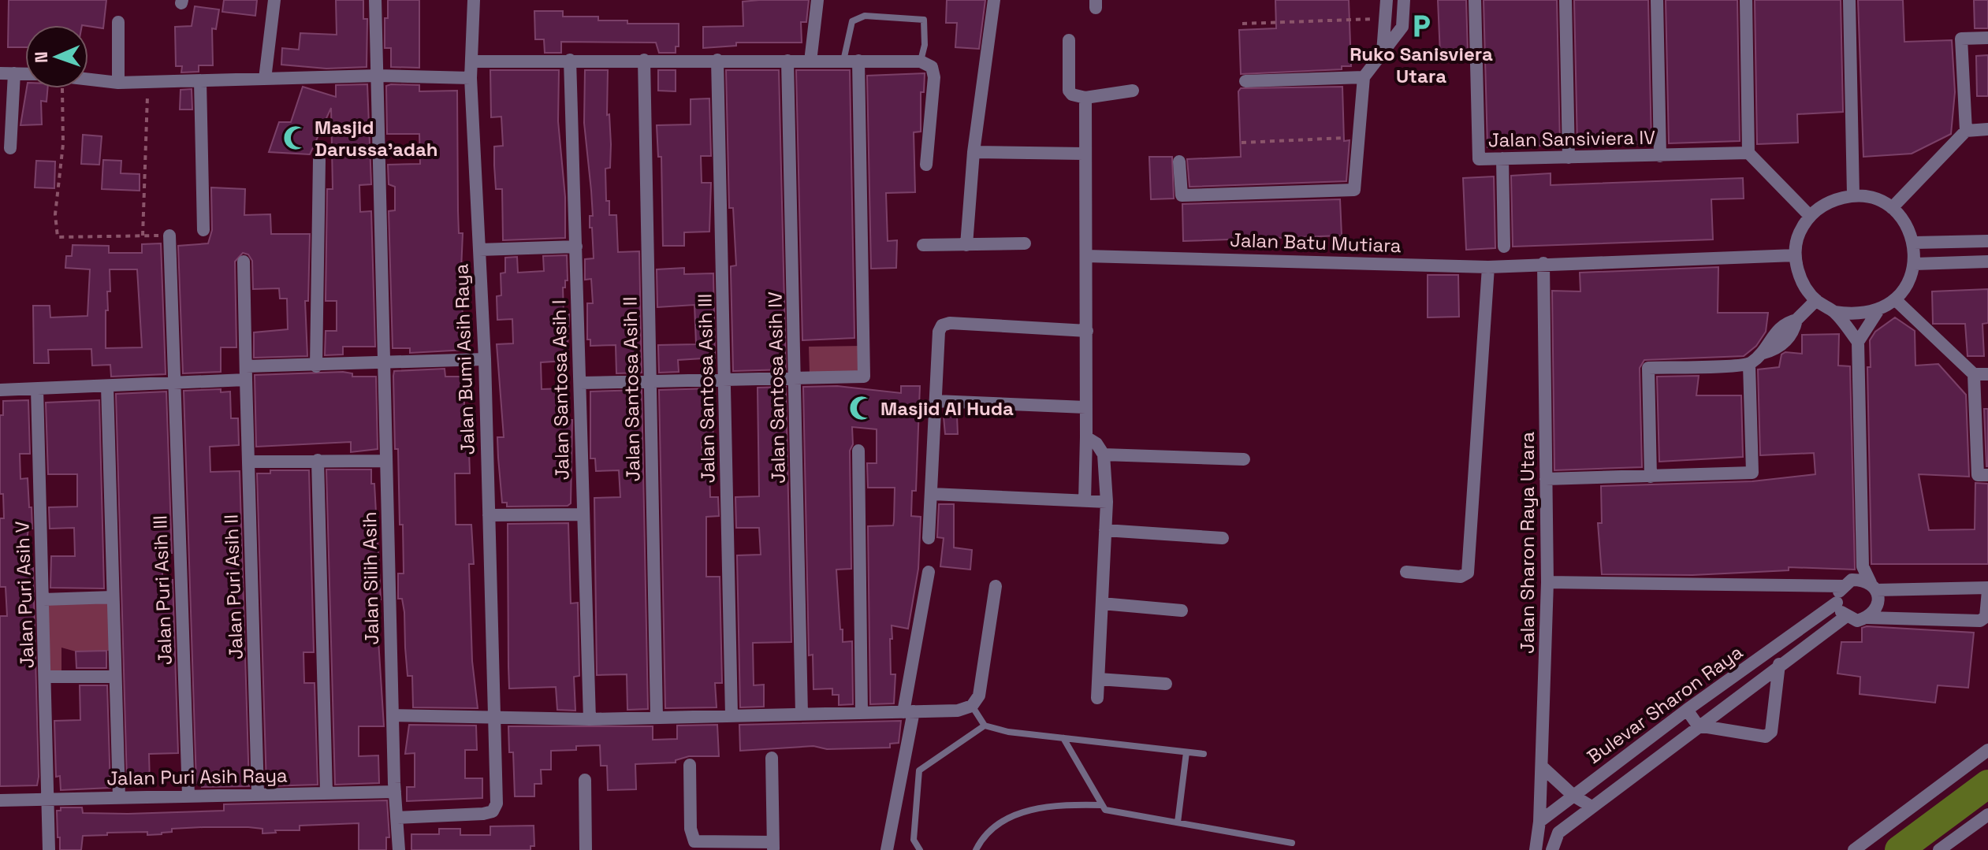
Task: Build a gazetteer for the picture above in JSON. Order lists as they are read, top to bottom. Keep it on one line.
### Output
{"streets":{"street":["Jalan Sansiviera IV","Jalan Batu Mutiara","Jalan Bumi Asih Raya","Jalan Santosa Asih IV","Jalan Santosa Asih III","Jalan Santosa Asih II","Jalan Santosa Asih I","Jalan Sharon Raya Utara","Jalan Silih Asih","Jalan Puri Asih II","Jalan Puri Asih III","Jalan Puri Asih V","Bulevar Sharon Raya","Jalan Puri Asih Raya"]},"crossings":[["Jalan Batu Mutiara","Jalan Sharon Raya Utara"],["Jalan Bumi Asih Raya","Jalan Silih Asih"],["Jalan Sharon Raya Utara","Bulevar Sharon Raya"],["Jalan Silih Asih","Jalan Puri Asih Raya"],["Jalan Puri Asih II","Jalan Puri Asih Raya"],["Jalan Puri Asih III","Jalan Puri Asih Raya"],["Jalan Puri Asih V","Jalan Puri Asih Raya"]],"places":{"parking":["Ruko Sanisviera Utara"],"mosque":["Masjid Darussa'adah","Masjid Al Huda"]},"north":"left"}
